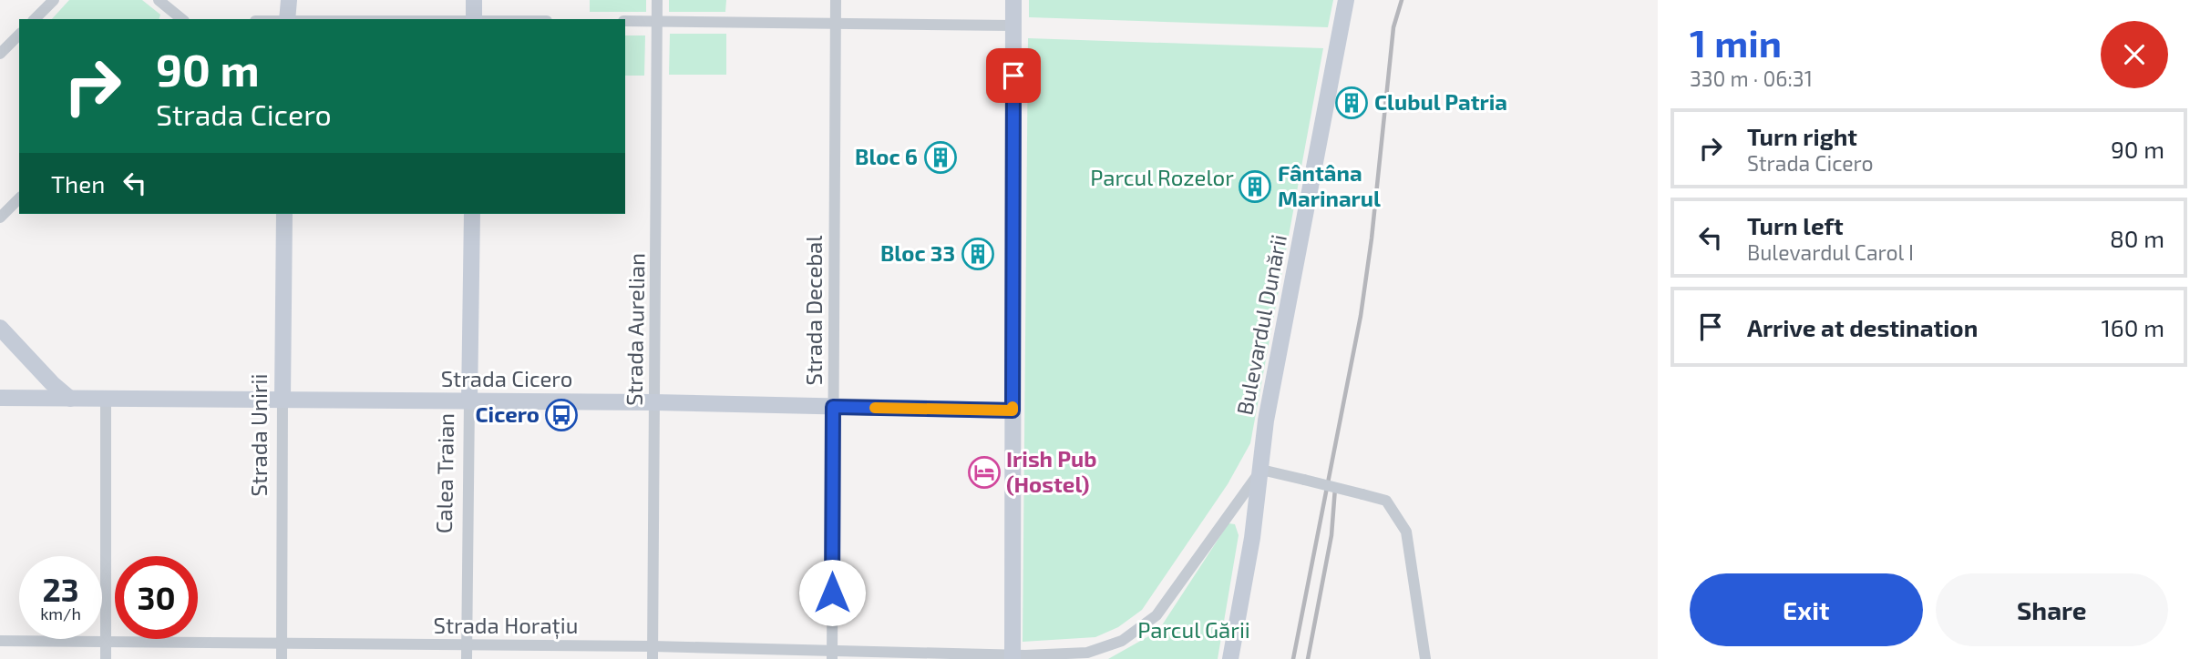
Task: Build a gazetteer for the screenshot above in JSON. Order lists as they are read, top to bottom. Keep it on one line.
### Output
{"streets":{"street":["Strada Decebal","Bulevardul Dunării","Strada Aurelian","Strada Cicero","Strada Unirii","Calea Traian","Strada Horațiu"]},"crossings":[["Strada Decebal","Strada Cicero"],["Strada Decebal","Strada Horațiu"],["Bulevardul Dunării","Strada Horațiu"],["Strada Aurelian","Strada Cicero"],["Strada Aurelian","Strada Horațiu"],["Strada Cicero","Strada Unirii"],["Strada Cicero","Calea Traian"],["Strada Unirii","Strada Horațiu"],["Calea Traian","Strada Horațiu"]],"parks":["Parcul Rozelor","Parcul Gării"],"places":{"building":["Clubul Patria","Bloc 6","Fântâna Marinarul","Bloc 33"],"bus stop":["Cicero"],"hotel":["Irish Pub (Hostel)"]},"page":{"heading":["1 min","330 m · 06:31"],"turn":["90 m","Strada Cicero"],"list":[{"name":"Turn right","note":"Strada Cicero","value":"90 m"},{"name":"Turn left","note":"Bulevardul Carol I","value":"80 m"},{"name":"Arrive at destination","value":"160 m"}],"then":"Then","speed":"23 km/h","limit":"30","buttons":["Exit","Share"]}}
